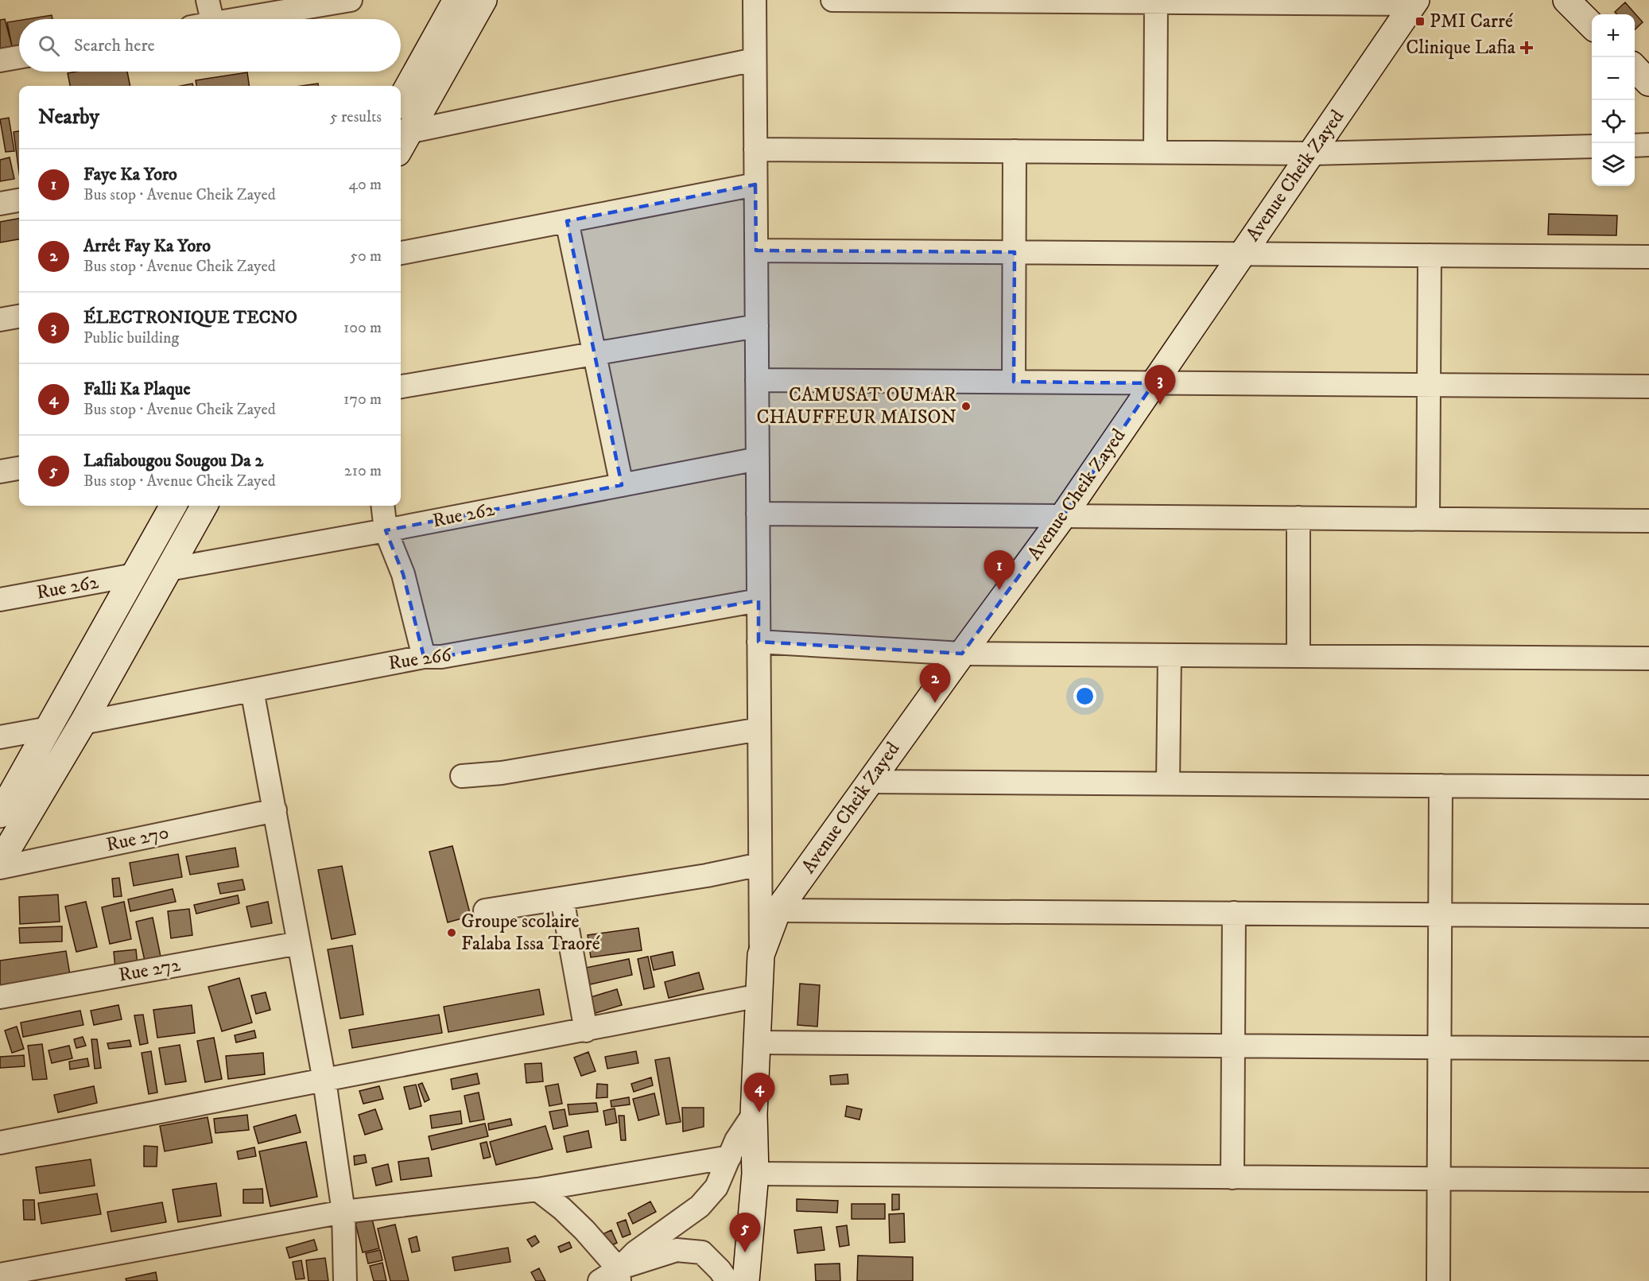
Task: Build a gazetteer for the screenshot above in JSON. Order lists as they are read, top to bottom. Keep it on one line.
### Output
{"streets":{"street":["Avenue Cheik Zayed","Rue 262","Rue 266","Rue 270","Rue 272"]},"places":{"transit":["PMI Carré"],"health":["Clinique Lafia"],"other":["CAMUSAT OUMAR CHAUFFEUR MAISON","Groupe scolaire Falaba Issa Traoré"]},"page":{"map_buttons":["+","−"],"search":"Search here","heading":["Nearby","5 results"],"list":[{"mark":"1","name":"Faye Ka Yoro","note":"Bus stop · Avenue Cheik Zayed","value":"40 m"},{"mark":"2","name":"Arrêt Fay Ka Yoro","note":"Bus stop · Avenue Cheik Zayed","value":"50 m"},{"mark":"3","name":"ÉLECTRONIQUE TECNO","note":"Public building","value":"100 m"},{"mark":"4","name":"Falli Ka Plaque","note":"Bus stop · Avenue Cheik Zayed","value":"170 m"},{"mark":"5","name":"Lafiabougou Sougou Da 2","note":"Bus stop · Avenue Cheik Zayed","value":"210 m"}],"pins":["3","1","2","4","5"]}}
